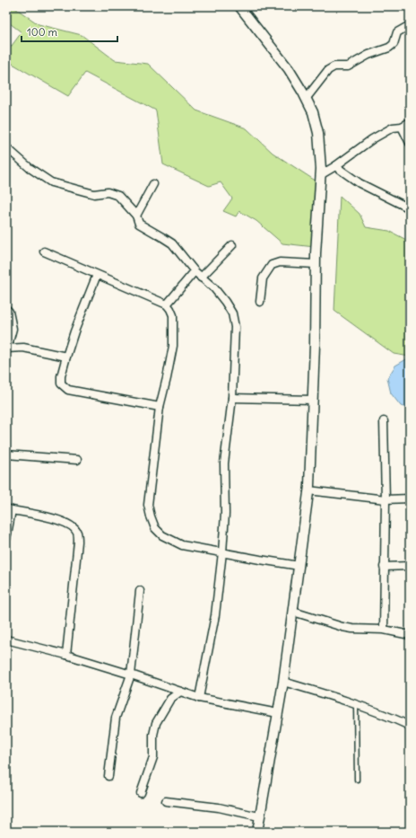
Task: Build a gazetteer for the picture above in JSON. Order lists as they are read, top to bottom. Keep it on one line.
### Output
{"scale_bar":"100 m"}
